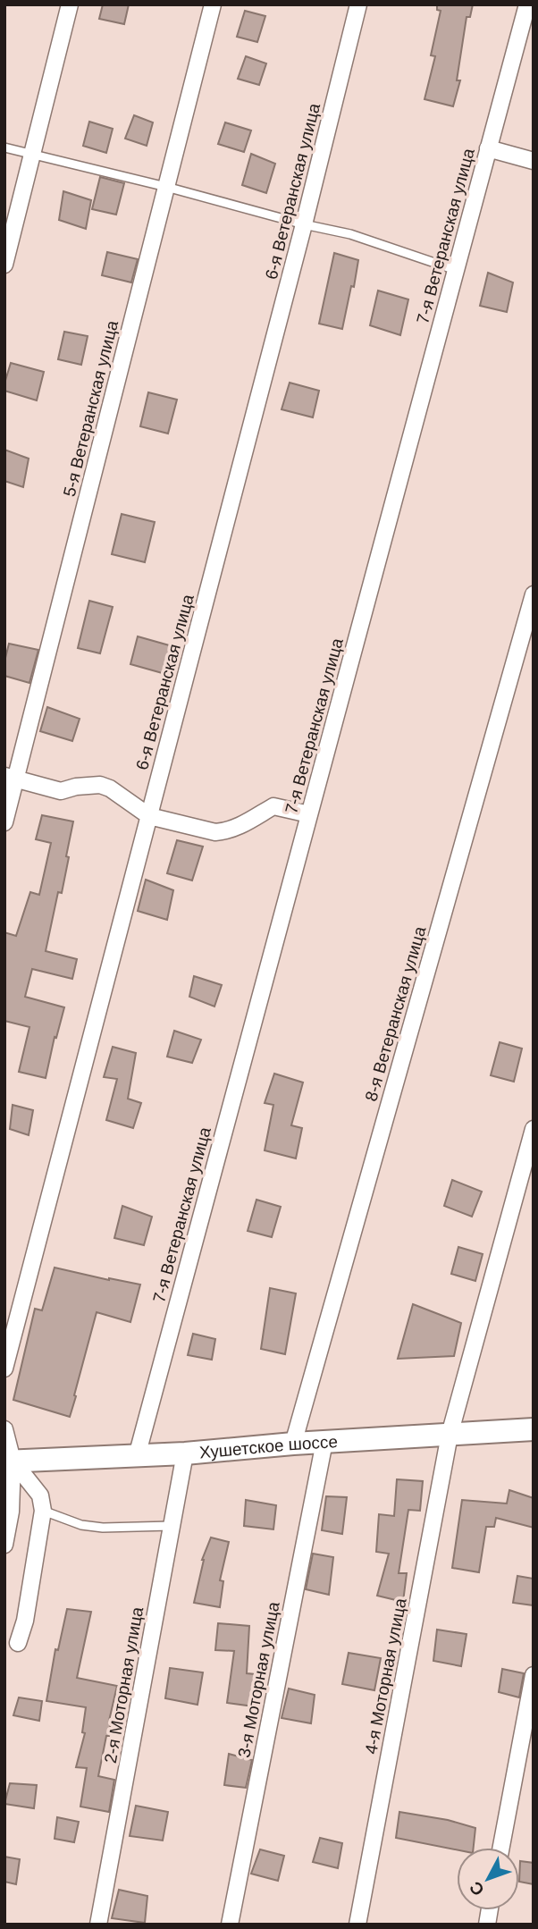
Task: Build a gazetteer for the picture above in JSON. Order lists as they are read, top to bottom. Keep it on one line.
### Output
{"streets":{"main road":["Хушетское шоссе"],"street":["6-я Ветеранская улица","7-я Ветеранская улица","5-я Ветеранская улица","8-я Ветеранская улица","4-я Моторная улица","3-я Моторная улица","2-я Моторная улица"]},"crossings":[["7-я Ветеранская улица","Хушетское шоссе"],["8-я Ветеранская улица","Хушетское шоссе"],["Хушетское шоссе","4-я Моторная улица"],["Хушетское шоссе","3-я Моторная улица"],["Хушетское шоссе","2-я Моторная улица"]],"north":"bottom left"}
